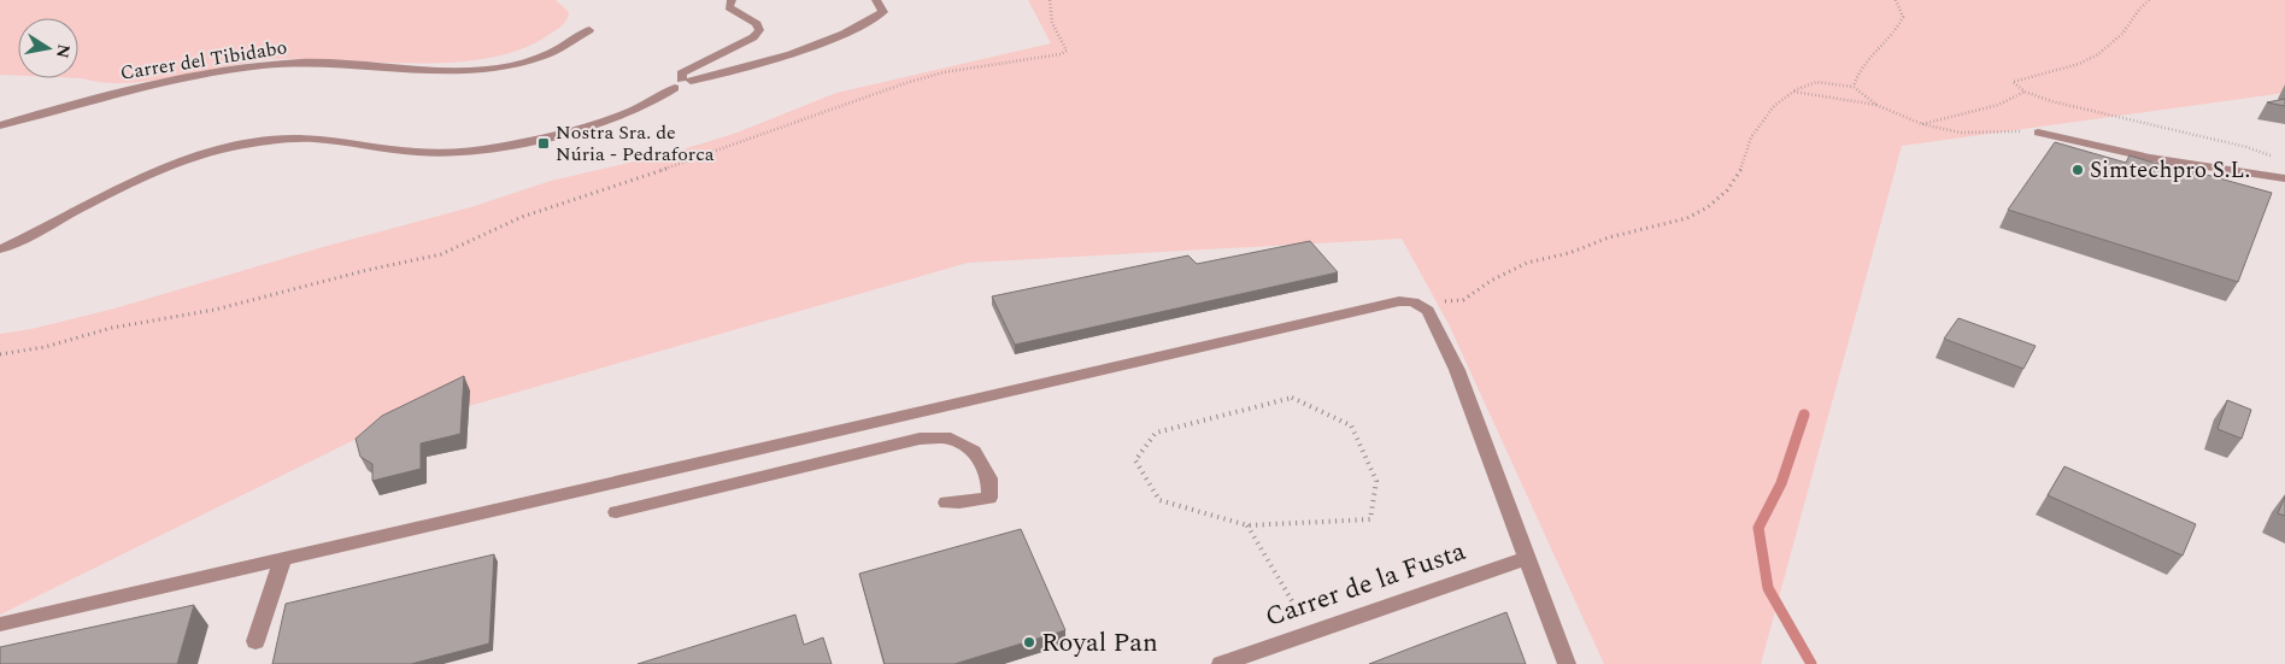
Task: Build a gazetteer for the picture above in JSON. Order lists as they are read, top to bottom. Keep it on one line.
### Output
{"streets":{"street":["Carrer del Tibidabo","Carrer de la Fusta"]},"places":{"transit":["Nostra Sra. de Núria - Pedraforca"],"other":["Simtechpro S.L.","Royal Pan"]},"north":"right"}
